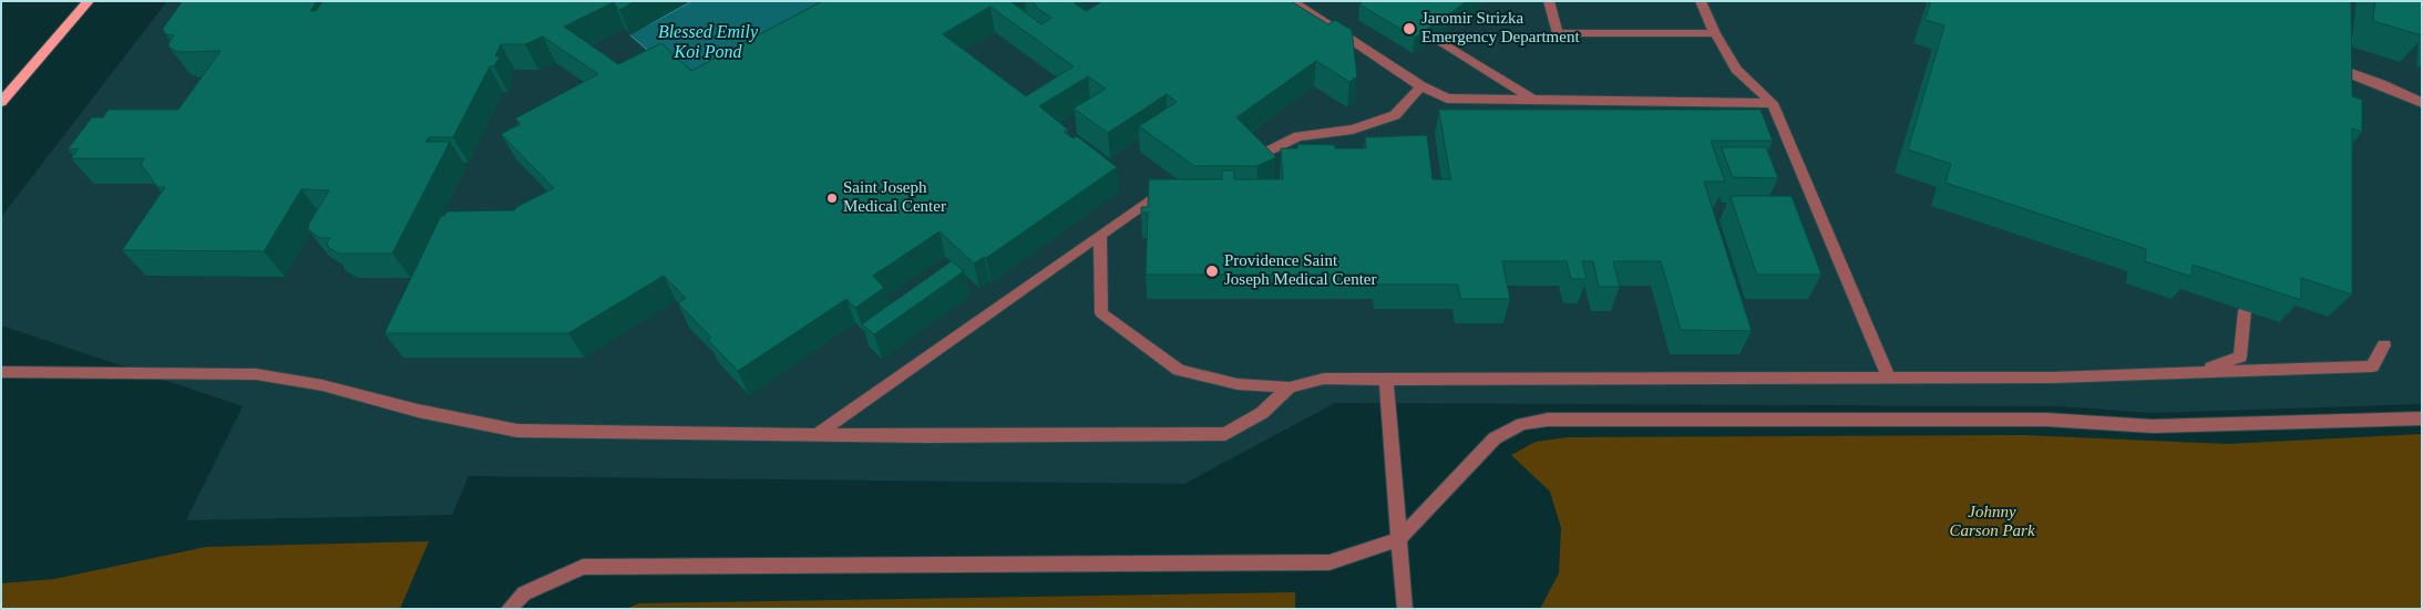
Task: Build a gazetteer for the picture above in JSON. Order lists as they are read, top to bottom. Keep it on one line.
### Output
{"water":["Blessed Emily Koi Pond"],"parks":["Johnny Carson Park"],"places":["Jaromir Strizka Emergency Department","Saint Joseph Medical Center","Providence Saint Joseph Medical Center"]}
